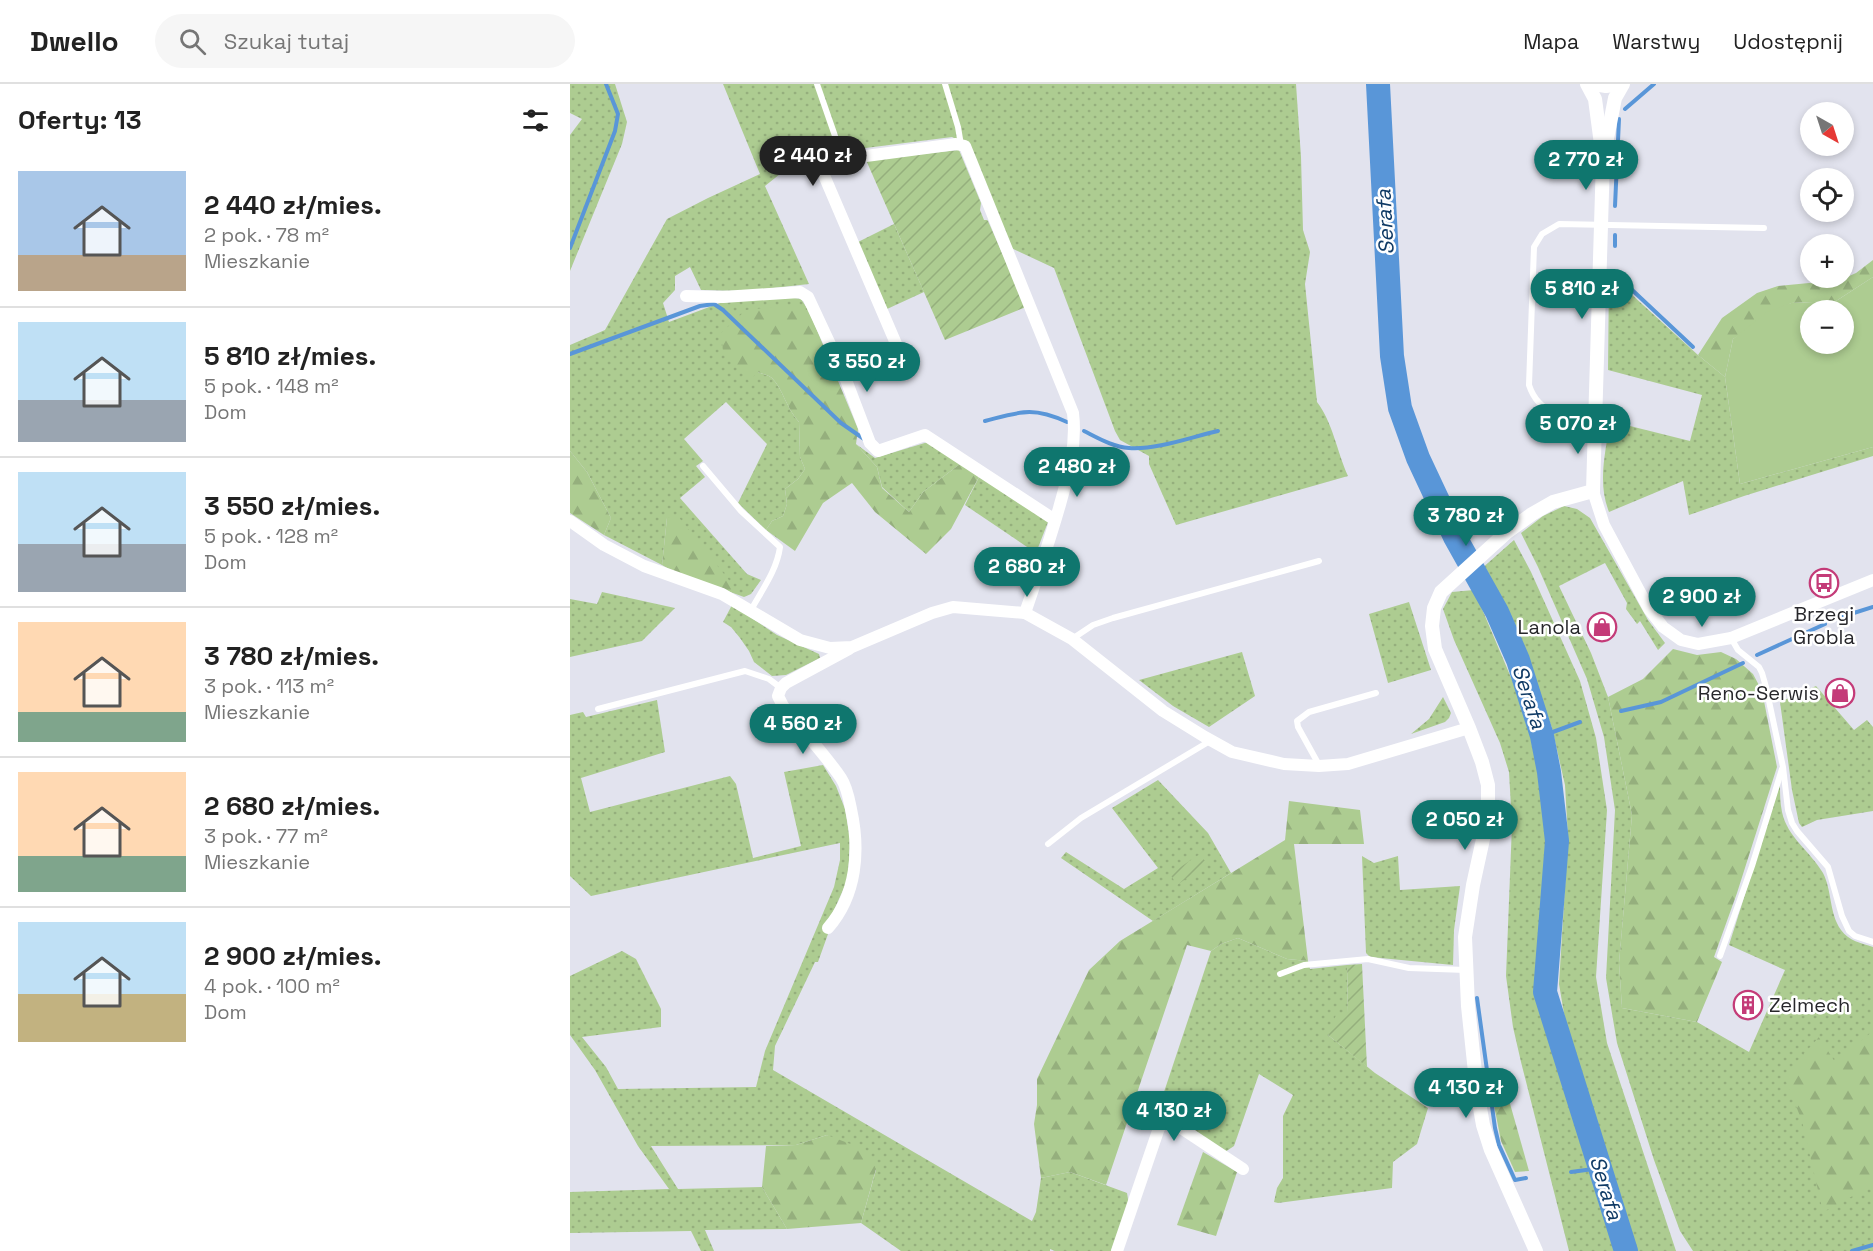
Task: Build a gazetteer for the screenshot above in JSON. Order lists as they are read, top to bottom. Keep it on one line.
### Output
{"water":["Serafa"],"places":{"bus stop":["Brzegi Grobla"],"shop":["Lanola","Reno-Serwis"],"building":["Zelmech"]},"north":"bottom right","page":{"header":"Dwello","search":"Szukaj tutaj","nav":["Mapa","Warstwy","Udostępnij"],"heading":"Oferty: 13","map_buttons":["+","−"],"price":["2 440 zł","2 770 zł","5 810 zł","3 550 zł","5 070 zł","2 480 zł","3 780 zł","2 680 zł","2 900 zł","4 560 zł","2 050 zł","4 130 zł","4 130 zł"],"list":[{"name":"2 440 zł/mies.","note":"2 pok. · 78 m² · Mieszkanie"},{"name":"5 810 zł/mies.","note":"5 pok. · 148 m² · Dom"},{"name":"3 550 zł/mies.","note":"5 pok. · 128 m² · Dom"},{"name":"3 780 zł/mies.","note":"3 pok. · 113 m² · Mieszkanie"},{"name":"2 680 zł/mies.","note":"3 pok. · 77 m² · Mieszkanie"},{"name":"2 900 zł/mies.","note":"4 pok. · 100 m² · Dom"}]}}
